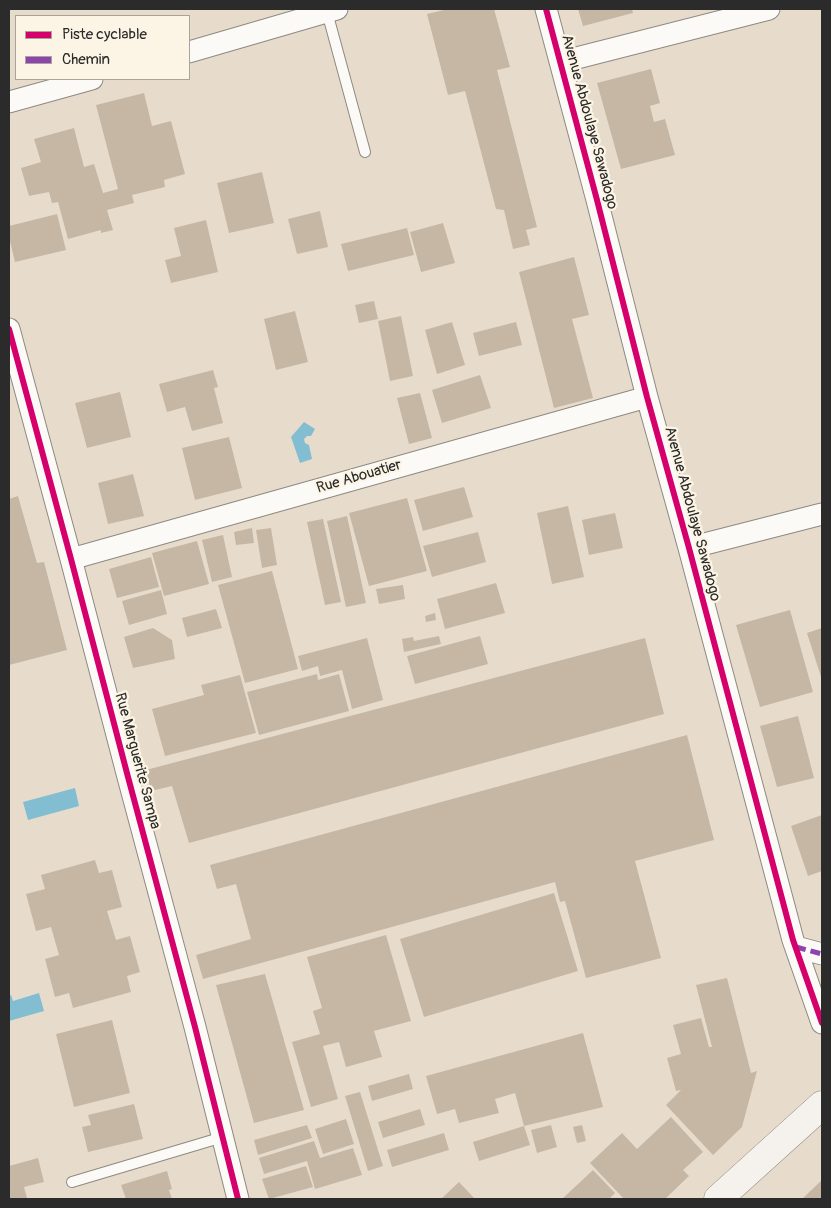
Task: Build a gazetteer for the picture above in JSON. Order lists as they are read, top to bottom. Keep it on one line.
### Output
{"streets":{"street":["Avenue Abdoulaye Sawadogo","Rue Abouatier","Rue Marguerite Sampa"]},"crossings":[["Avenue Abdoulaye Sawadogo","Rue Abouatier"],["Rue Abouatier","Rue Marguerite Sampa"]],"legend":["Piste cyclable","Chemin"]}
